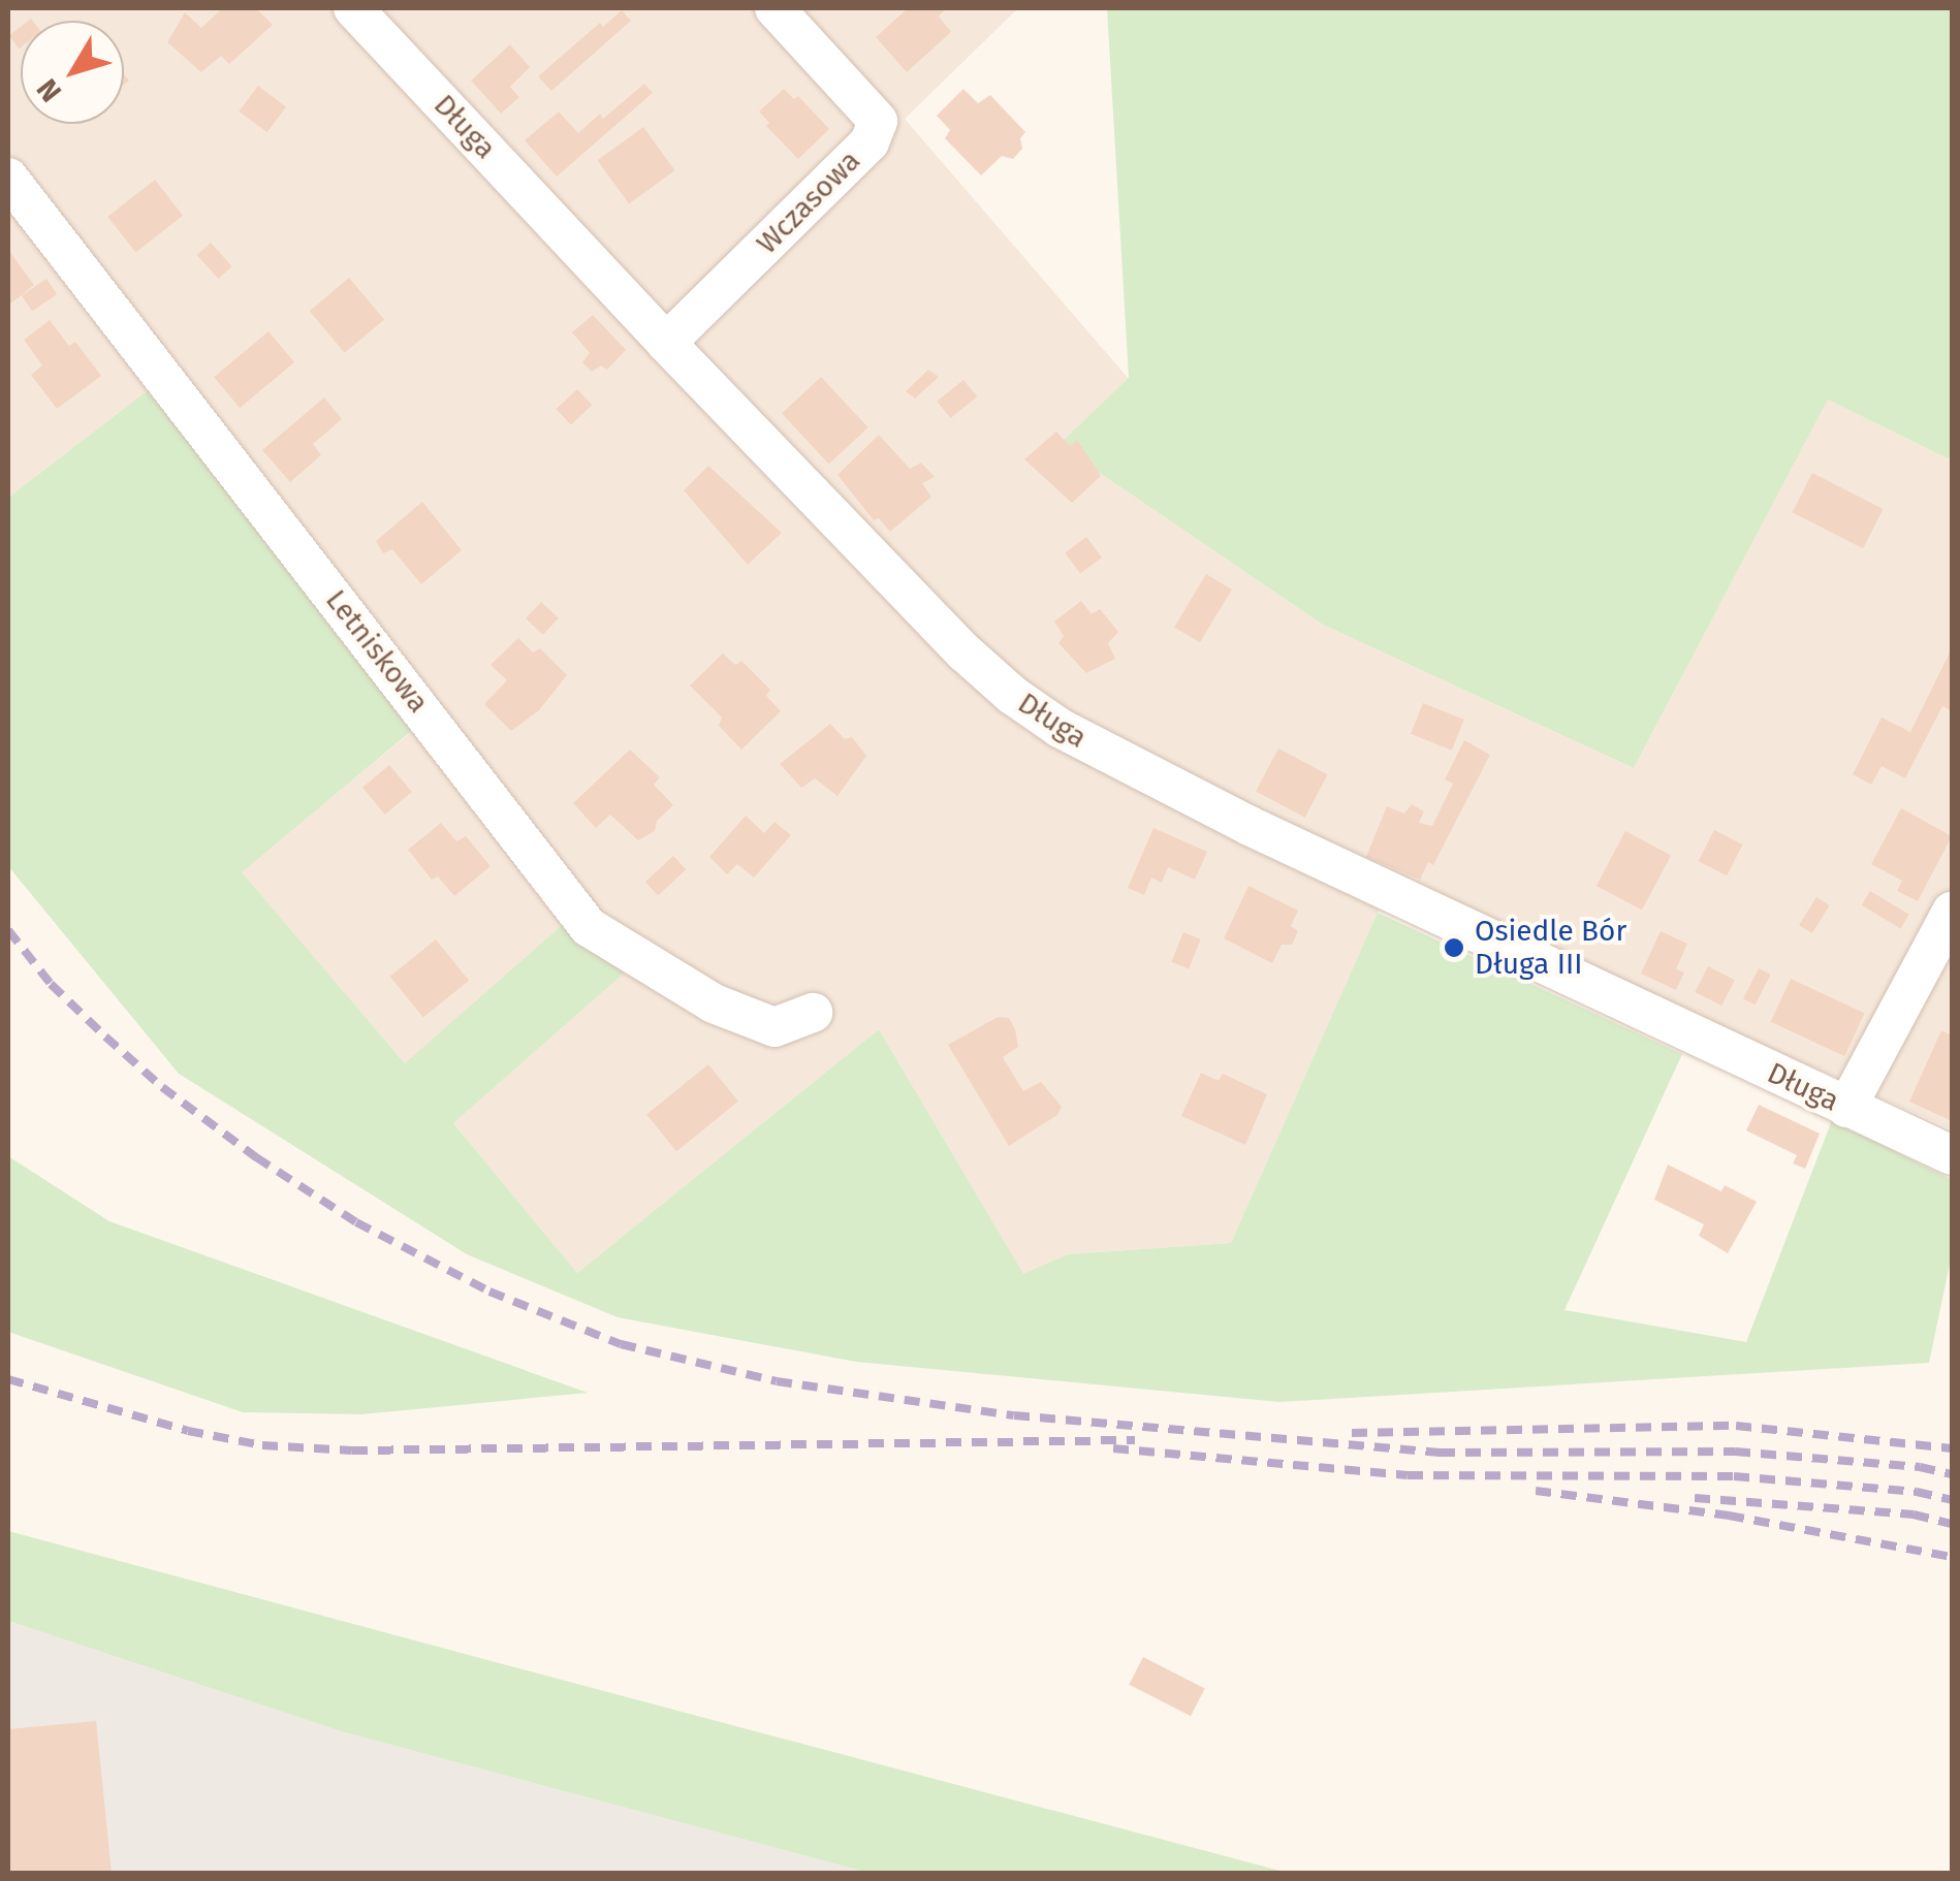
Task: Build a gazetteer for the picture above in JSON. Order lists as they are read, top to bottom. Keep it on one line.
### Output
{"streets":{"street":["Długa","Wczasowa","Letniskowa"]},"crossings":[["Długa","Wczasowa"]],"places":["Osiedle Bór Długa III"],"north":"bottom left"}
